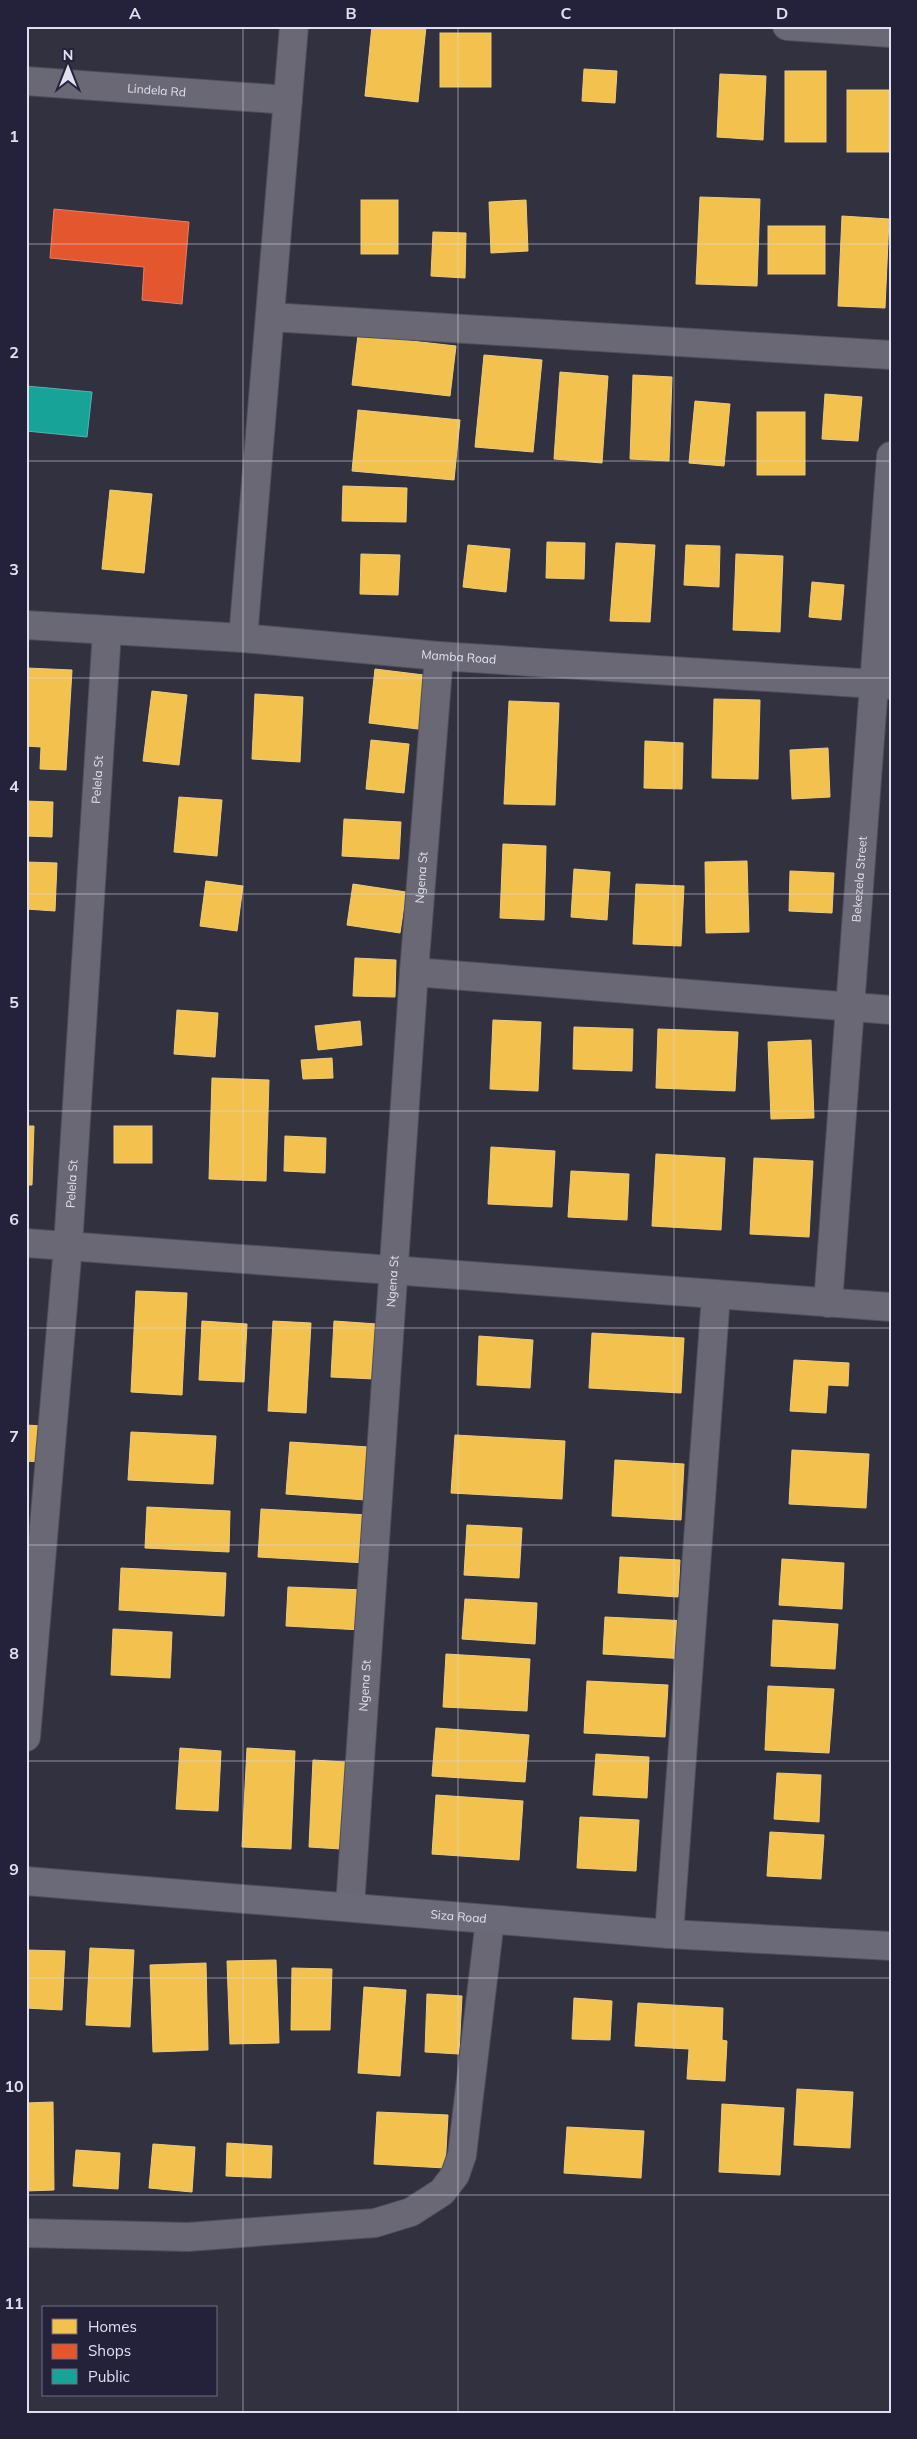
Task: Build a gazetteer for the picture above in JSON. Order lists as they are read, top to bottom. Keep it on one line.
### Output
{"streets":{"street":["Lindela Rd","Mamba Road","Pelela St","Ngena St","Bekezela Street","Siza Road"]},"crossings":[["Mamba Road","Pelela St"],["Mamba Road","Ngena St"],["Mamba Road","Bekezela Street"],["Ngena St","Siza Road"]],"legend":["Homes","Shops","Public"],"north":"top","grid":{"columns":["A","B","C","D"],"rows":["1","2","3","4","5","6","7","8","9","10","11"]}}
